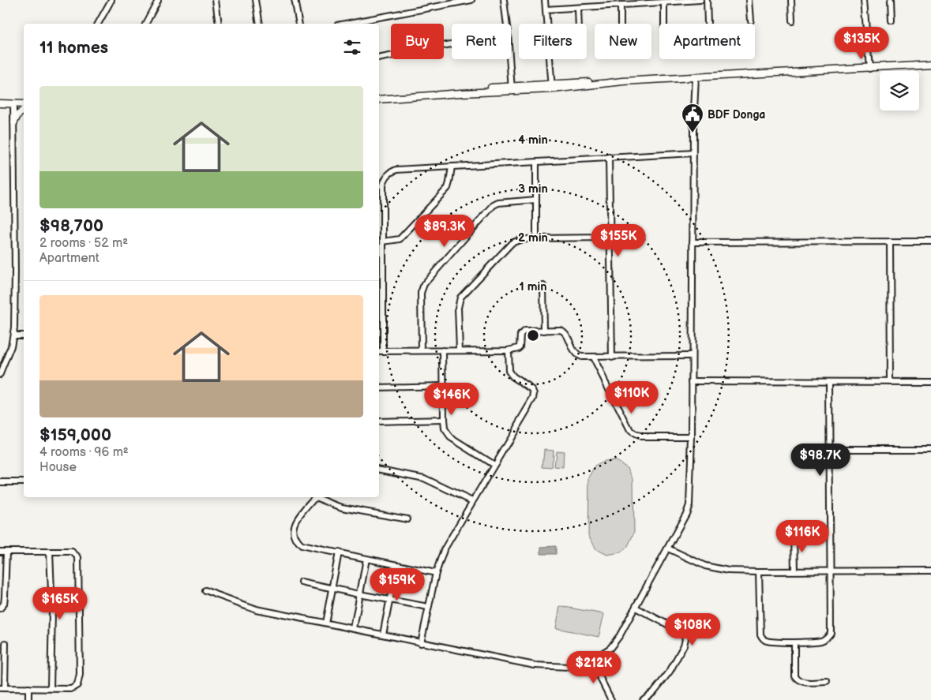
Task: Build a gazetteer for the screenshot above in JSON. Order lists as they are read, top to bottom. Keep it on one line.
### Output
{"places":{"public building":["BDF Donga"]},"page":{"chip":["Buy","Rent","Filters","New","Apartment"],"heading":"11 homes","price":["$135K","$89.3K","$155K","$110K","$146K","$98.7K","$116K","$159K","$165K","$108K","$212K"],"list":[{"name":"$98,700","note":"2 rooms · 52 m² · Apartment"},{"name":"$159,000","note":"4 rooms · 96 m² · House"}]},"rings":["4 min","3 min","2 min","1 min"]}
